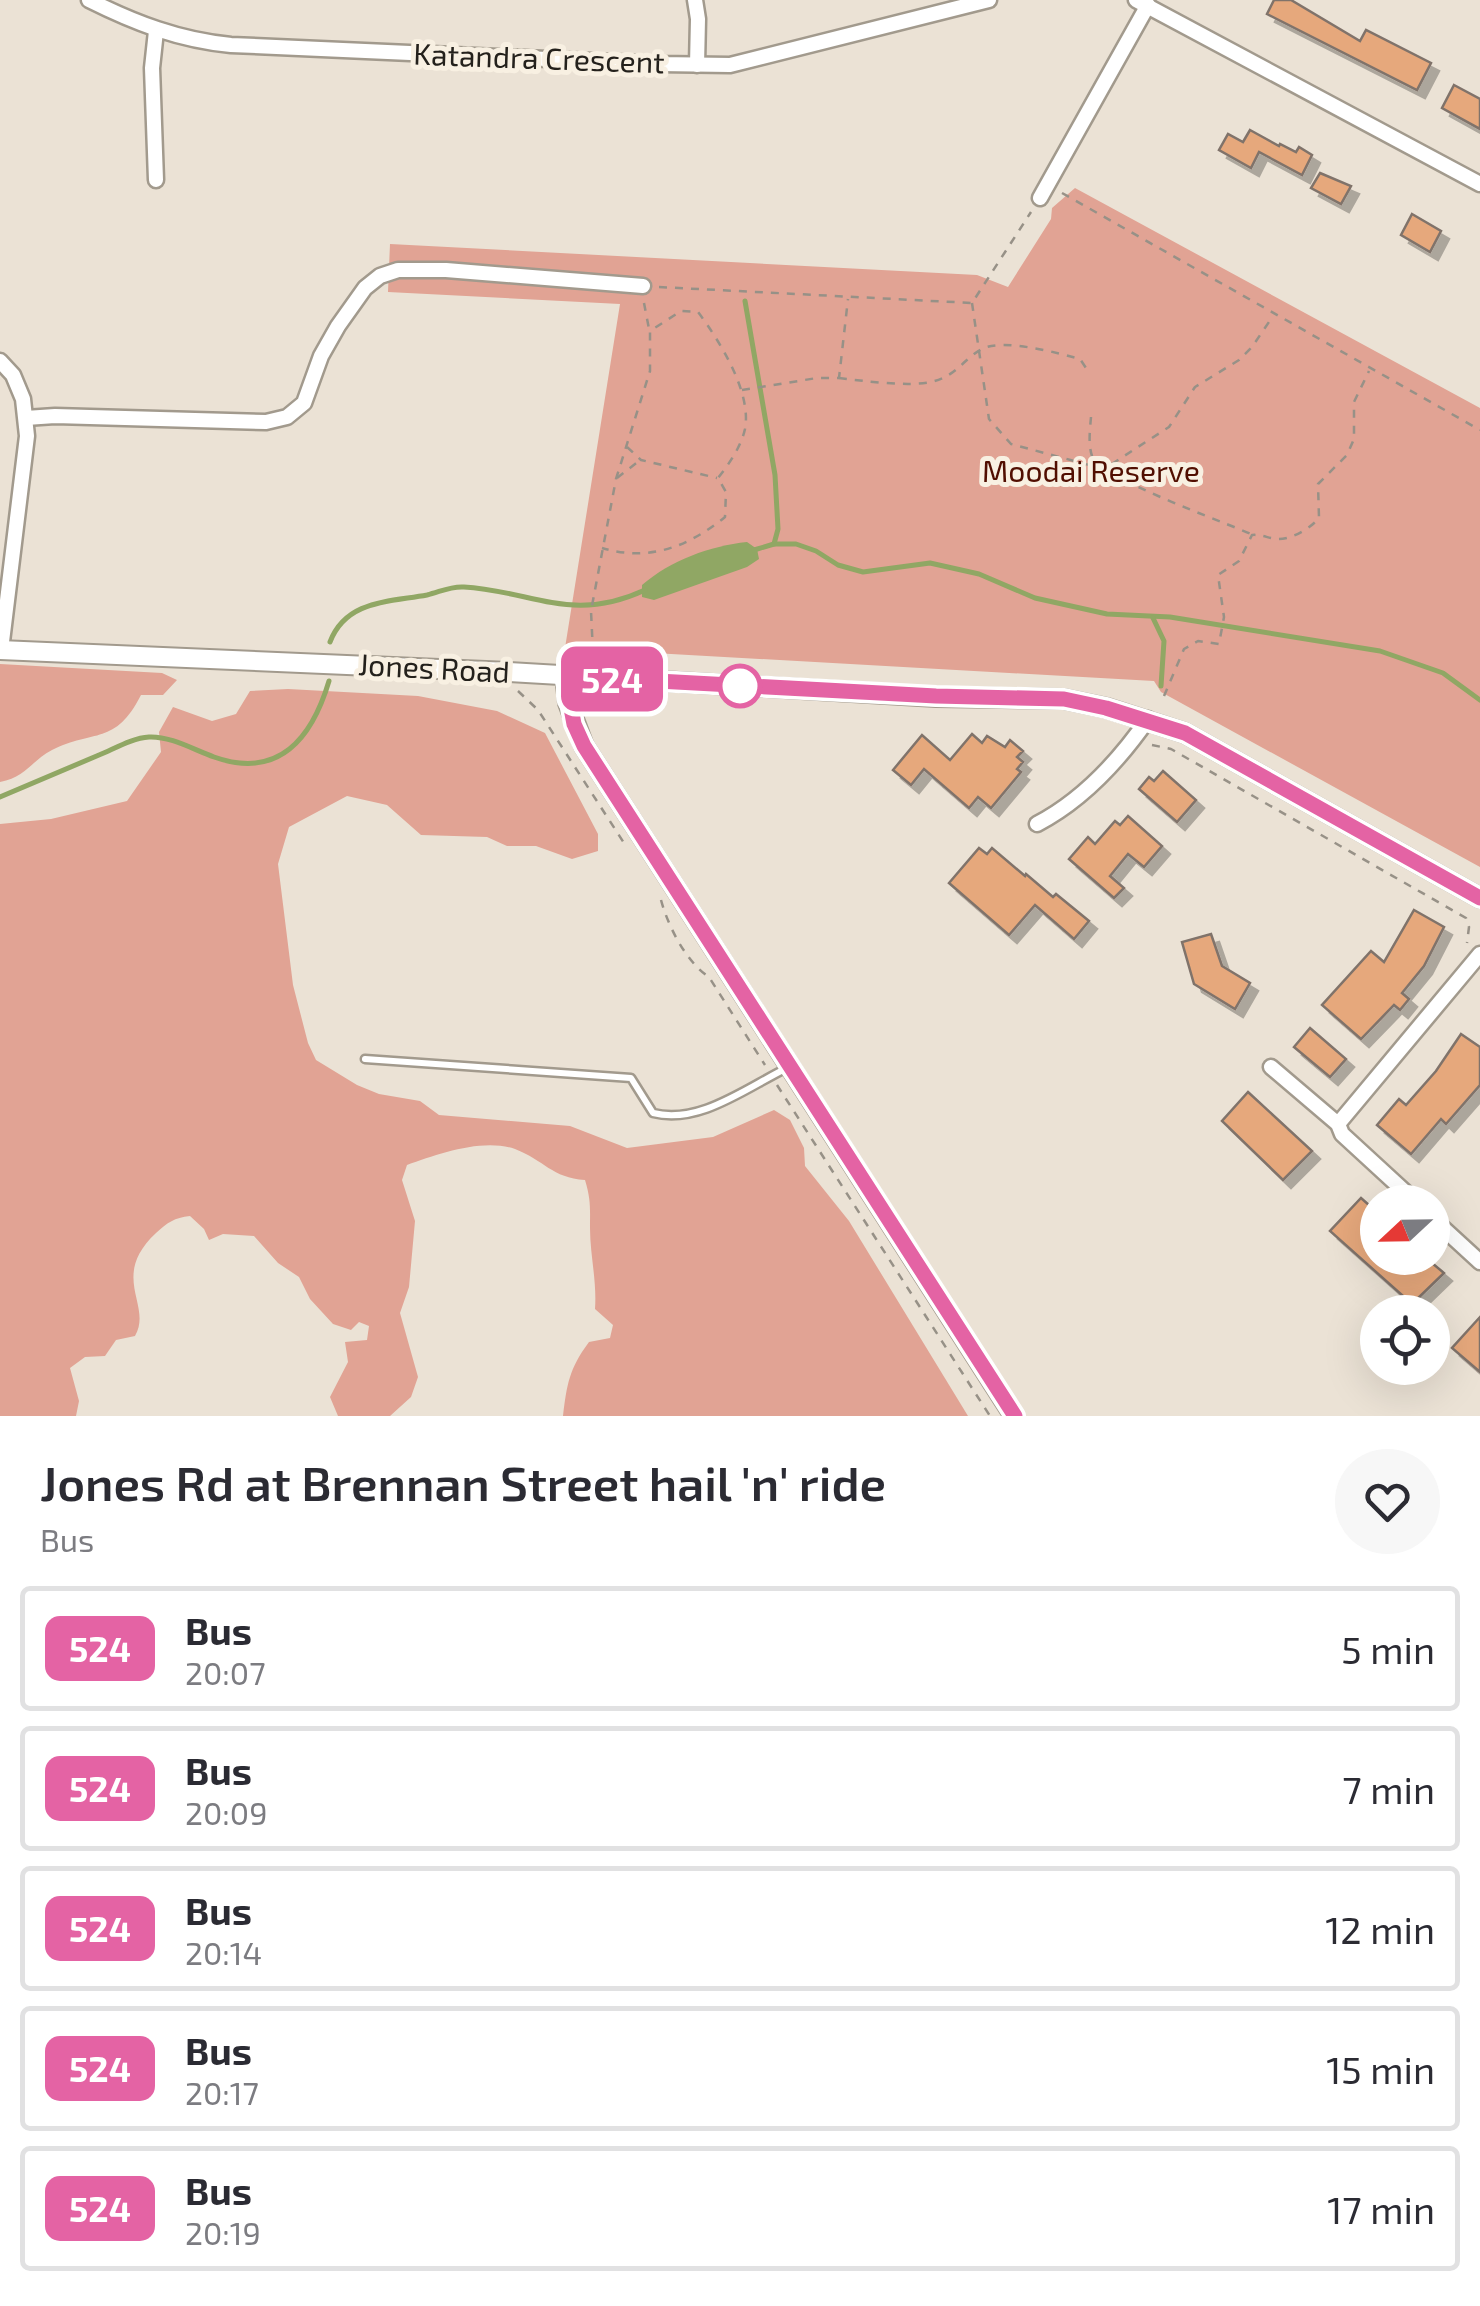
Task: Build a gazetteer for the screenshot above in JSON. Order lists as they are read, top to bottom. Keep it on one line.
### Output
{"streets":{"street":["Katandra Crescent","Jones Road"]},"parks":["Moodai Reserve"],"lines":["bus line 524"],"north":"left","page":{"on_map":"524","heading":["Jones Rd at Brennan Street hail 'n' ride","Bus"],"list":[{"mark":"524","name":"Bus","note":"20:07","value":"5 min"},{"mark":"524","name":"Bus","note":"20:09","value":"7 min"},{"mark":"524","name":"Bus","note":"20:14","value":"12 min"},{"mark":"524","name":"Bus","note":"20:17","value":"15 min"},{"mark":"524","name":"Bus","note":"20:19","value":"17 min"}]}}
